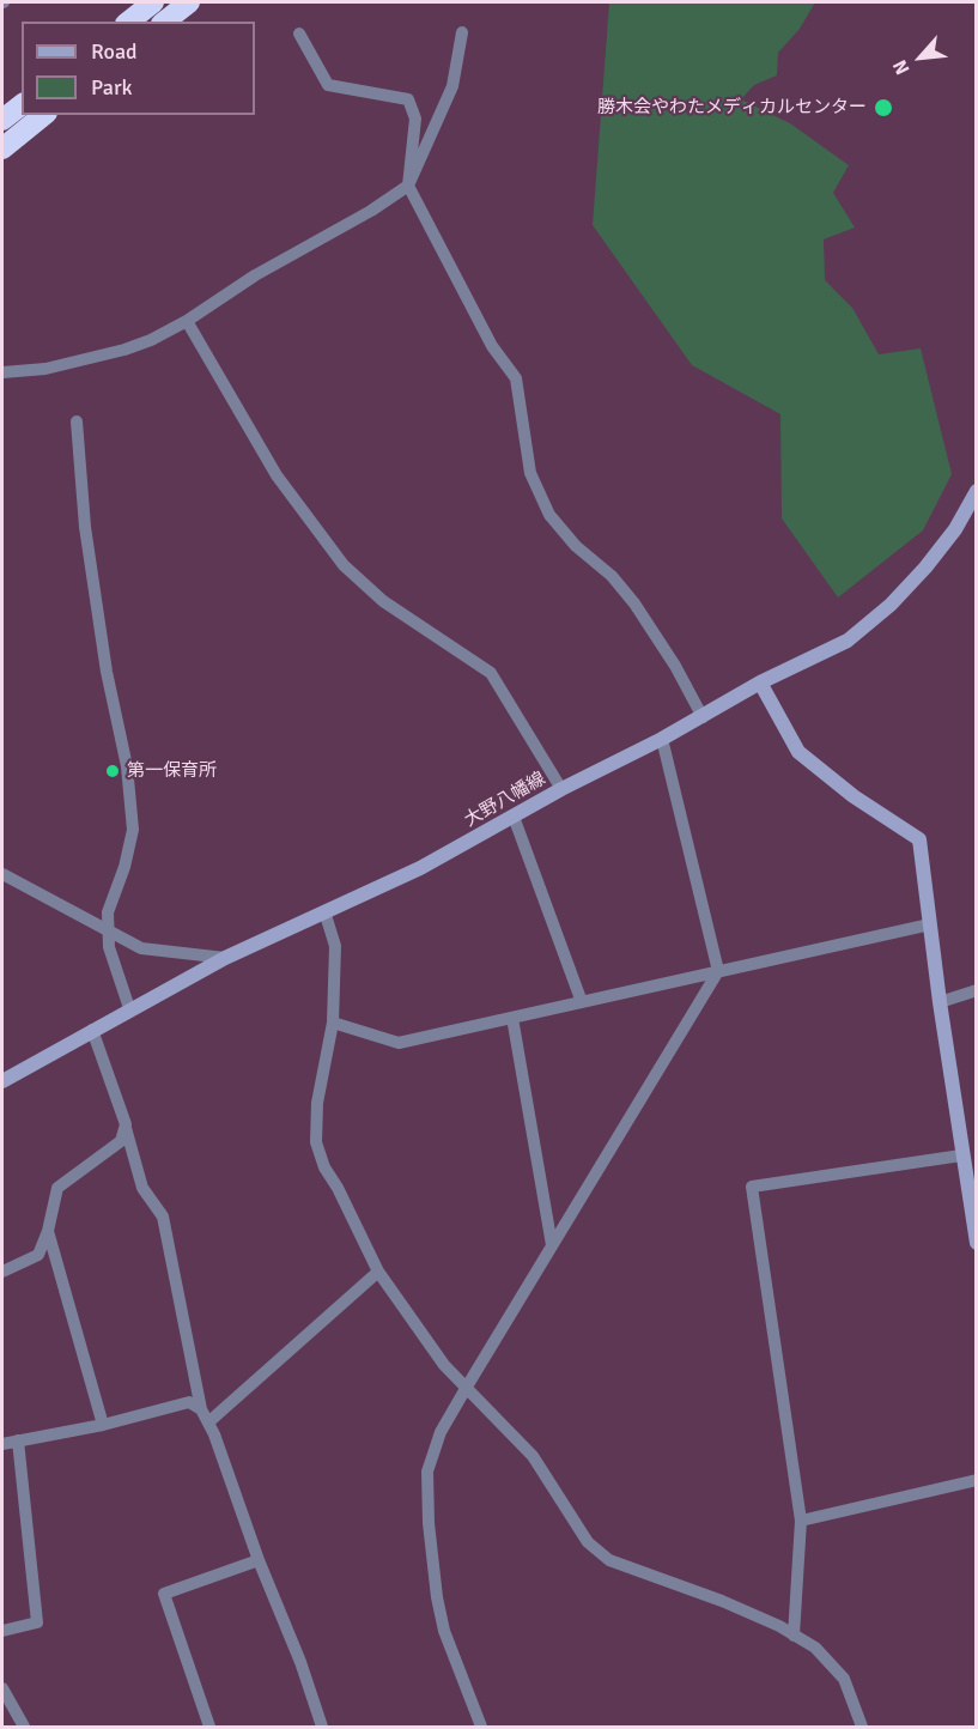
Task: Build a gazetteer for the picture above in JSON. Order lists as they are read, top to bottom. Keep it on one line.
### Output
{"streets":{"main road":["大野八幡線"]},"places":["勝木会やわたメディカルセンター","第一保育所"],"legend":["Road","Park"],"north":"bottom left"}
